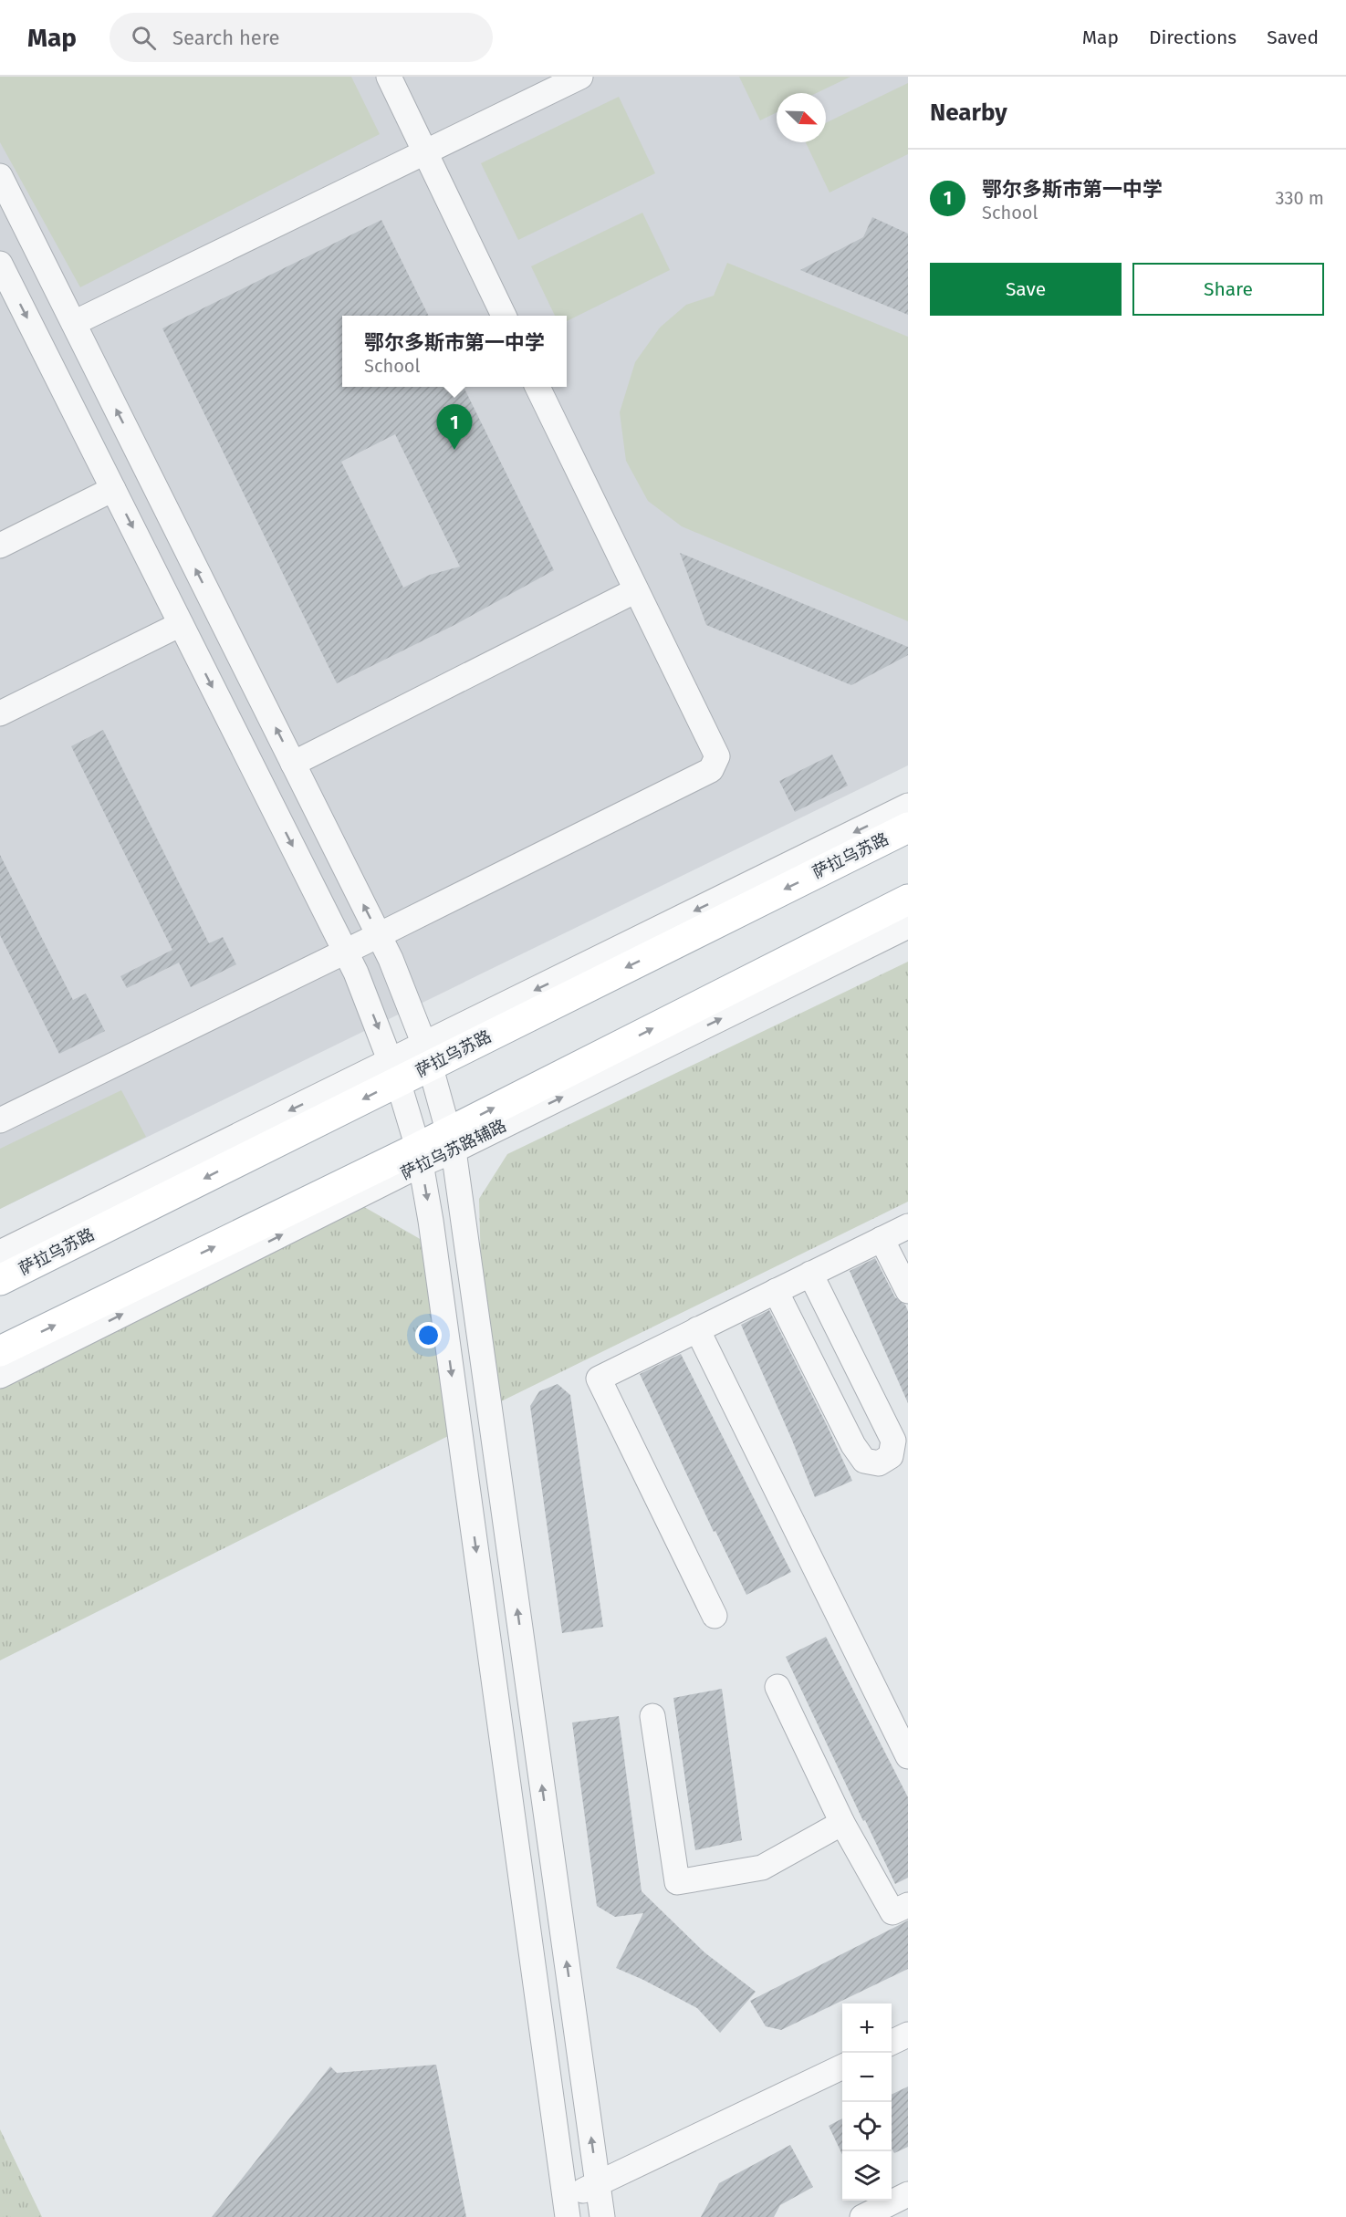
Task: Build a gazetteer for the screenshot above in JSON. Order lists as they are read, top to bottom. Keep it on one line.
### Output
{"streets":{"main road":["萨拉乌苏路"],"street":["萨拉乌苏路辅路"]},"north":"bottom right","page":{"header":"Map","search":"Search here","nav":["Map","Directions","Saved"],"heading":"Nearby","list":[{"mark":"1","name":"鄂尔多斯市第一中学","note":"School","value":"330 m"}],"buttons":["Save","Share"],"popup":["鄂尔多斯市第一中学","School"],"pins":"1","map_buttons":["+","−"]}}
